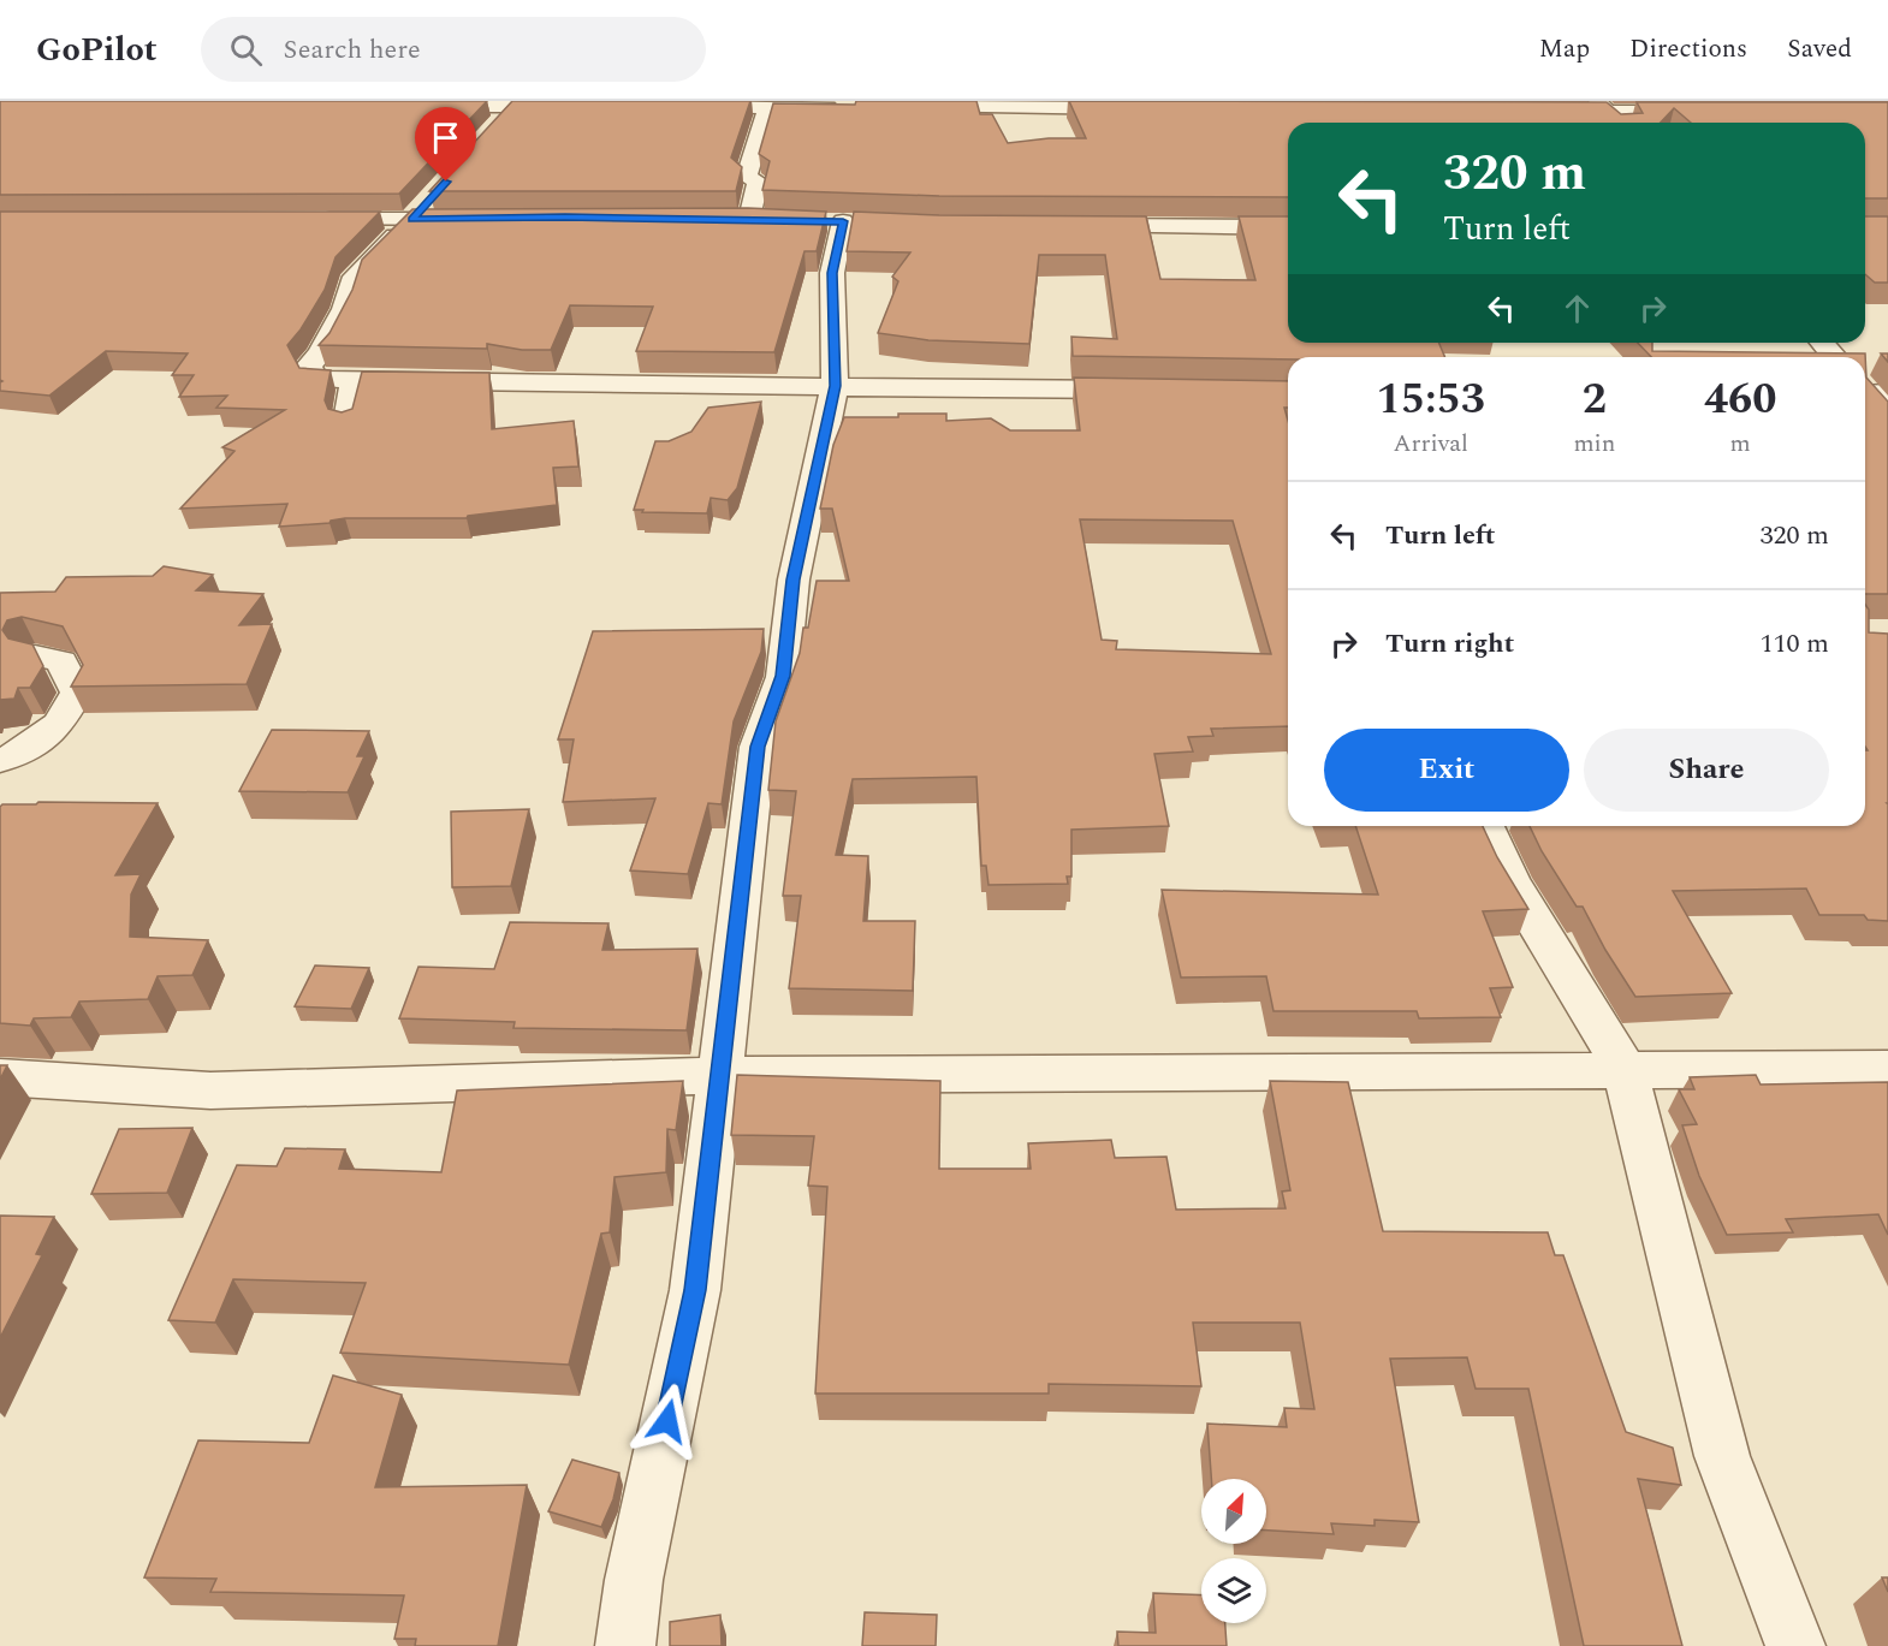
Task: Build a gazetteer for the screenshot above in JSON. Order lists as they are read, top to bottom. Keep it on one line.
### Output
{"north":"top right","page":{"header":"GoPilot","search":"Search here","nav":["Map","Directions","Saved"],"turn":["320 m","Turn left"],"eta":["15:53","Arrival","2","min","460","m"],"list":[{"name":"Turn left","value":"320 m"},{"name":"Turn right","value":"110 m"}],"buttons":["Exit","Share"]}}
